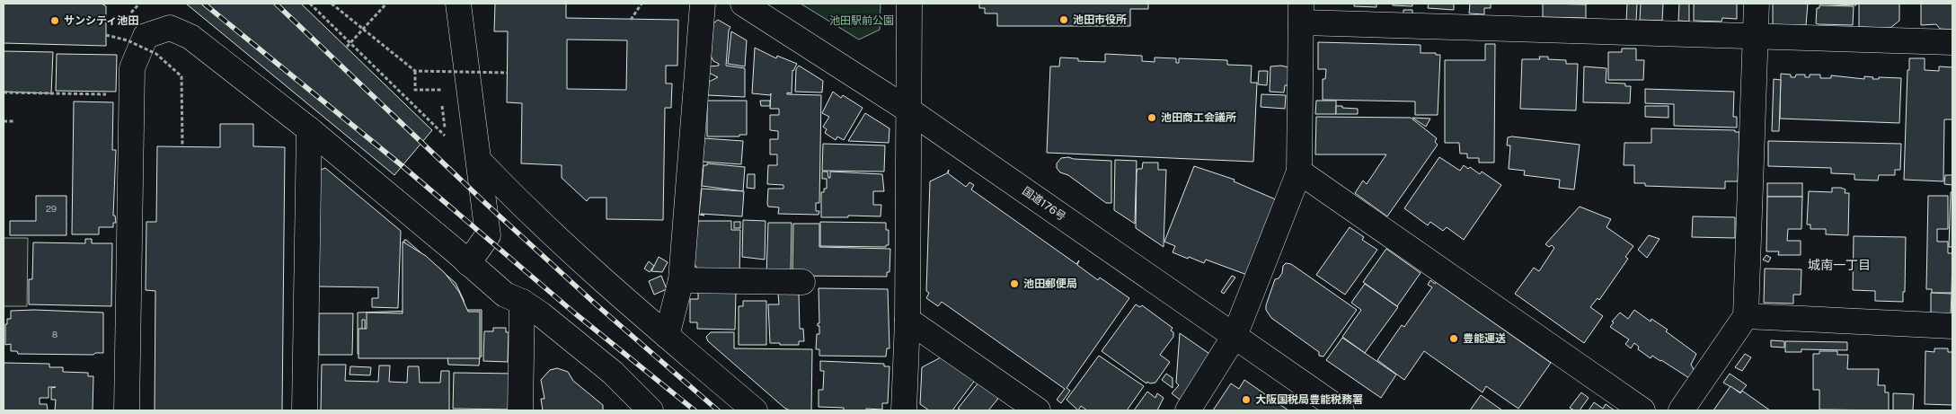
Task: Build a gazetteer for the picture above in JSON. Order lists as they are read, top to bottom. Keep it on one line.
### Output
{"streets":{"main road":["国道176号"]},"districts":["城南一丁目"],"parks":["池田駅前公園"],"places":["池田市役所","サンシティ池田","池田商工会議所","池田郵便局","豊能運送","大阪国税局豊能税務署"],"house_numbers":["29","8"]}
